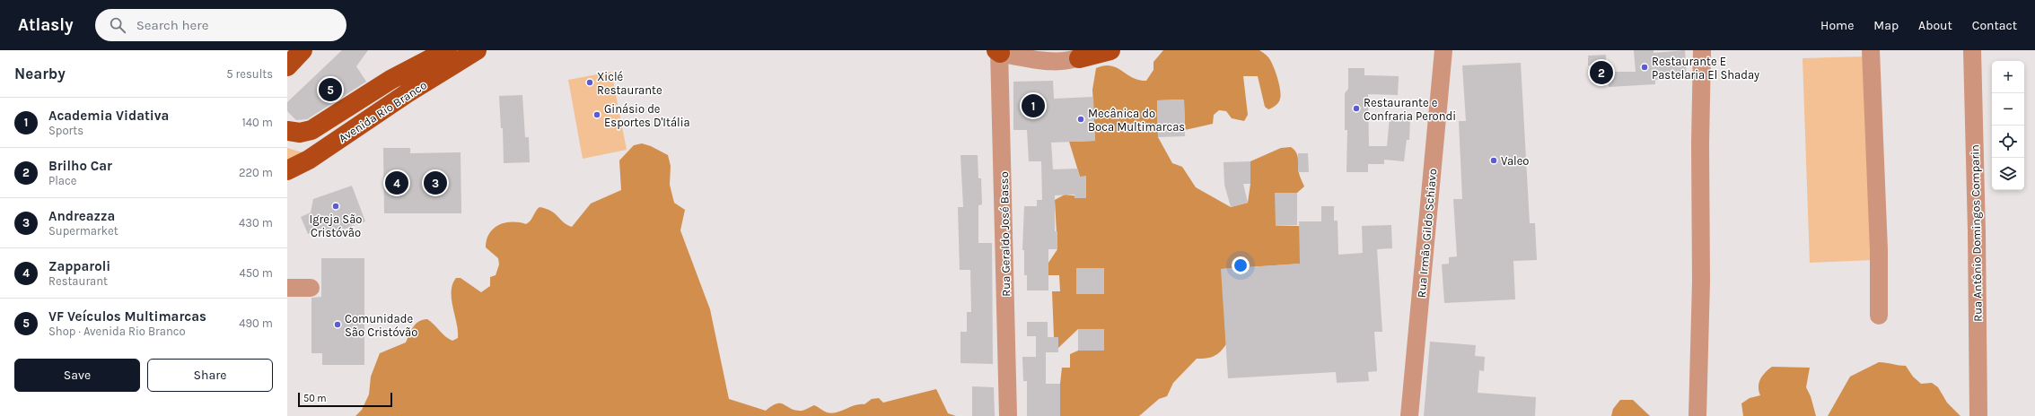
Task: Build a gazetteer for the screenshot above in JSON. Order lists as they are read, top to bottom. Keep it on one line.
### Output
{"streets":{"main road":["Avenida Rio Branco"],"street":["Rua Irmão Gildo Schiavo","Rua Antônio Domingos Comparin","Rua Geraldo José Basso"]},"places":["Restaurante E Pastelaria El Shaday","Xiclé Restaurante","Restaurante e Confraria Perondi","Ginásio de Esportes D'Itália","Mecânica do Boca Multimarcas","Valeo","Igreja São Cristóvão","Comunidade São Cristóvão"],"scale_bar":"50 m","page":{"header":"Atlasly","search":"Search here","nav":["Home","Map","About","Contact"],"heading":["Nearby","5 results"],"pins":["2","5","1","3","4"],"map_buttons":["+","−"],"list":[{"mark":"1","name":"Academia Vidativa","note":"Sports","value":"140 m"},{"mark":"2","name":"Brilho Car","note":"Place","value":"220 m"},{"mark":"3","name":"Andreazza","note":"Supermarket","value":"430 m"},{"mark":"4","name":"Zapparoli","note":"Restaurant","value":"450 m"},{"mark":"5","name":"VF Veículos Multimarcas","note":"Shop · Avenida Rio Branco","value":"490 m"}],"buttons":["Save","Share"],"scale":"50 m"}}
